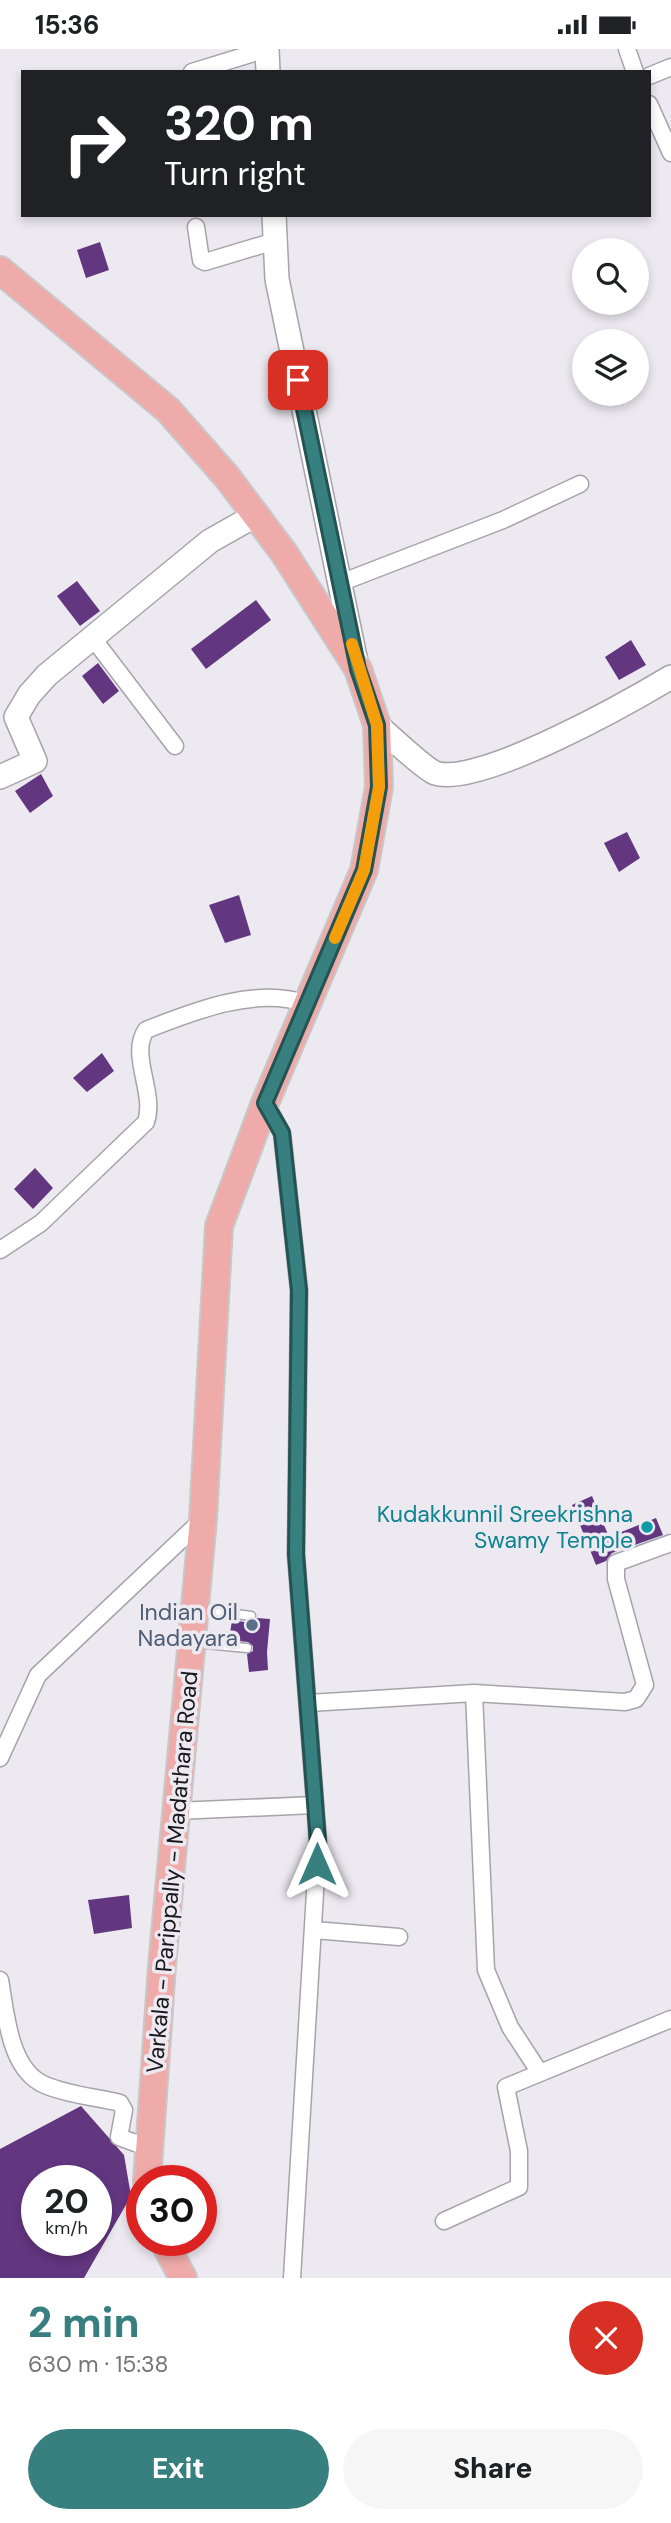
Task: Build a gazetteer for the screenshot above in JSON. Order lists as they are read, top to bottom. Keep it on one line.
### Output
{"streets":{"main road":["Varkala - Parippally - Madathara Road"]},"places":["Kudakkunnil Sreekrishna Swamy Temple","Indian Oil Nadayara"],"page":{"status":"15:36","turn":["320 m","Turn right"],"speed":"20 km/h","limit":"30","heading":["2 min","630 m · 15:38"],"buttons":["Exit","Share"]}}
